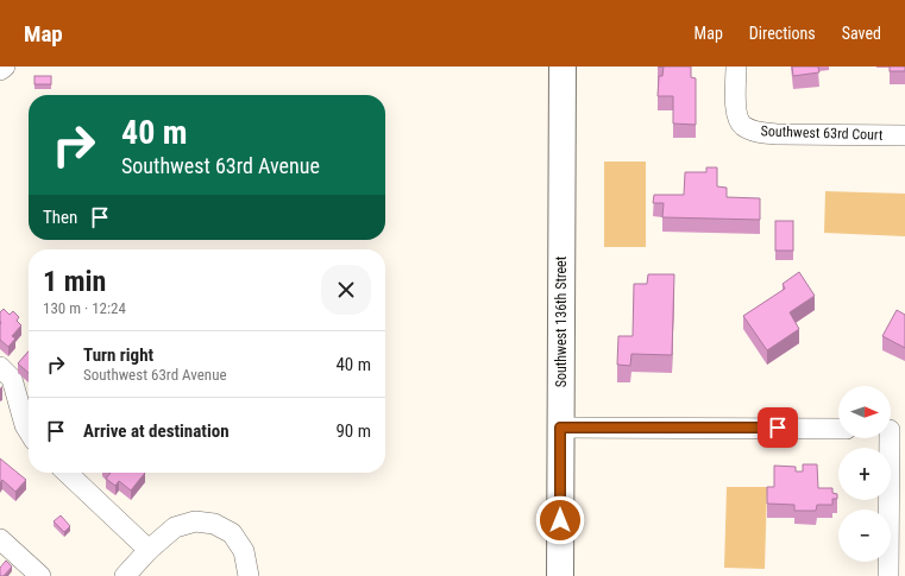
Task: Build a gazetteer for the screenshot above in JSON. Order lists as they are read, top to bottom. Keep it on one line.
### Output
{"streets":{"main road":["Southwest 136th Street"],"street":["Southwest 63rd Court"]},"north":"right","page":{"header":"Map","nav":["Map","Directions","Saved"],"turn":["40 m","Southwest 63rd Avenue"],"then":"Then","heading":["1 min","130 m · 12:24"],"list":[{"name":"Turn right","note":"Southwest 63rd Avenue","value":"40 m"},{"name":"Arrive at destination","value":"90 m"}],"map_buttons":["+","−"]}}
